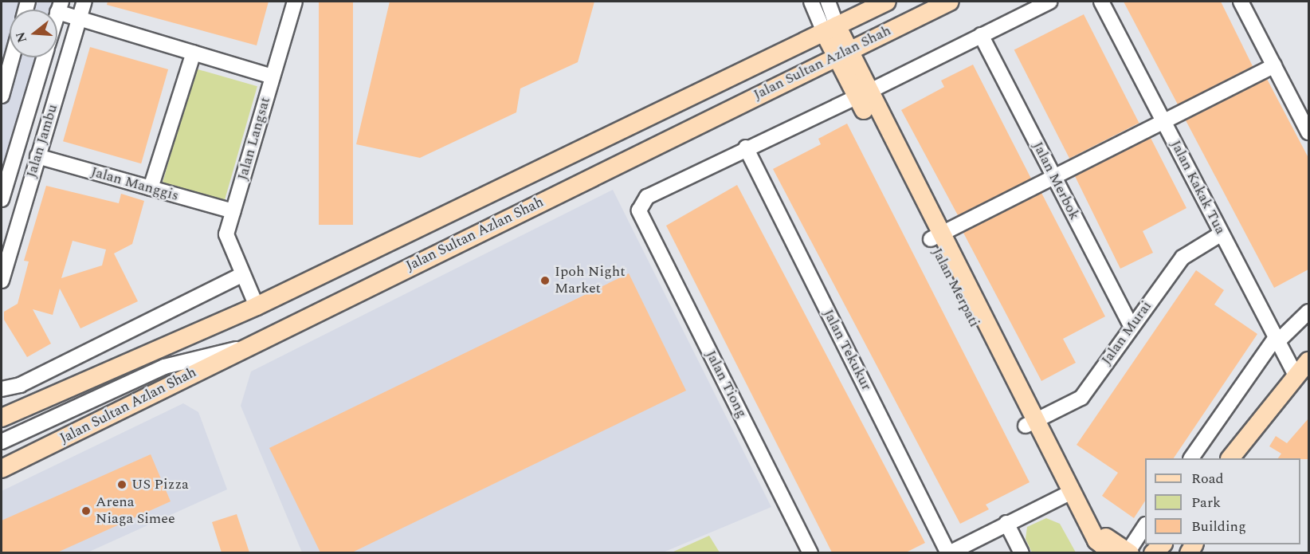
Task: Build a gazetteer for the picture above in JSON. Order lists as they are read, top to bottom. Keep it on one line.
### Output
{"streets":{"main road":["Jalan Sultan Azlan Shah","Jalan Merpati"],"street":["Jalan Langsat","Jalan Jambu","Jalan Merbok","Jalan Manggis","Jalan Kakak Tua","Jalan Murai","Jalan Tekukur","Jalan Tiong"]},"crossings":[["Jalan Sultan Azlan Shah","Jalan Langsat"],["Jalan Sultan Azlan Shah","Jalan Merpati"],["Jalan Langsat","Jalan Manggis"],["Jalan Jambu","Jalan Manggis"],["Jalan Merbok","Jalan Murai"],["Jalan Kakak Tua","Jalan Murai"],["Jalan Merpati","Jalan Murai"],["Jalan Tekukur","Jalan Tiong"]],"places":["Ipoh Night Market","US Pizza","Arena Niaga Simee"],"legend":["Road","Park","Building"],"north":"left"}
